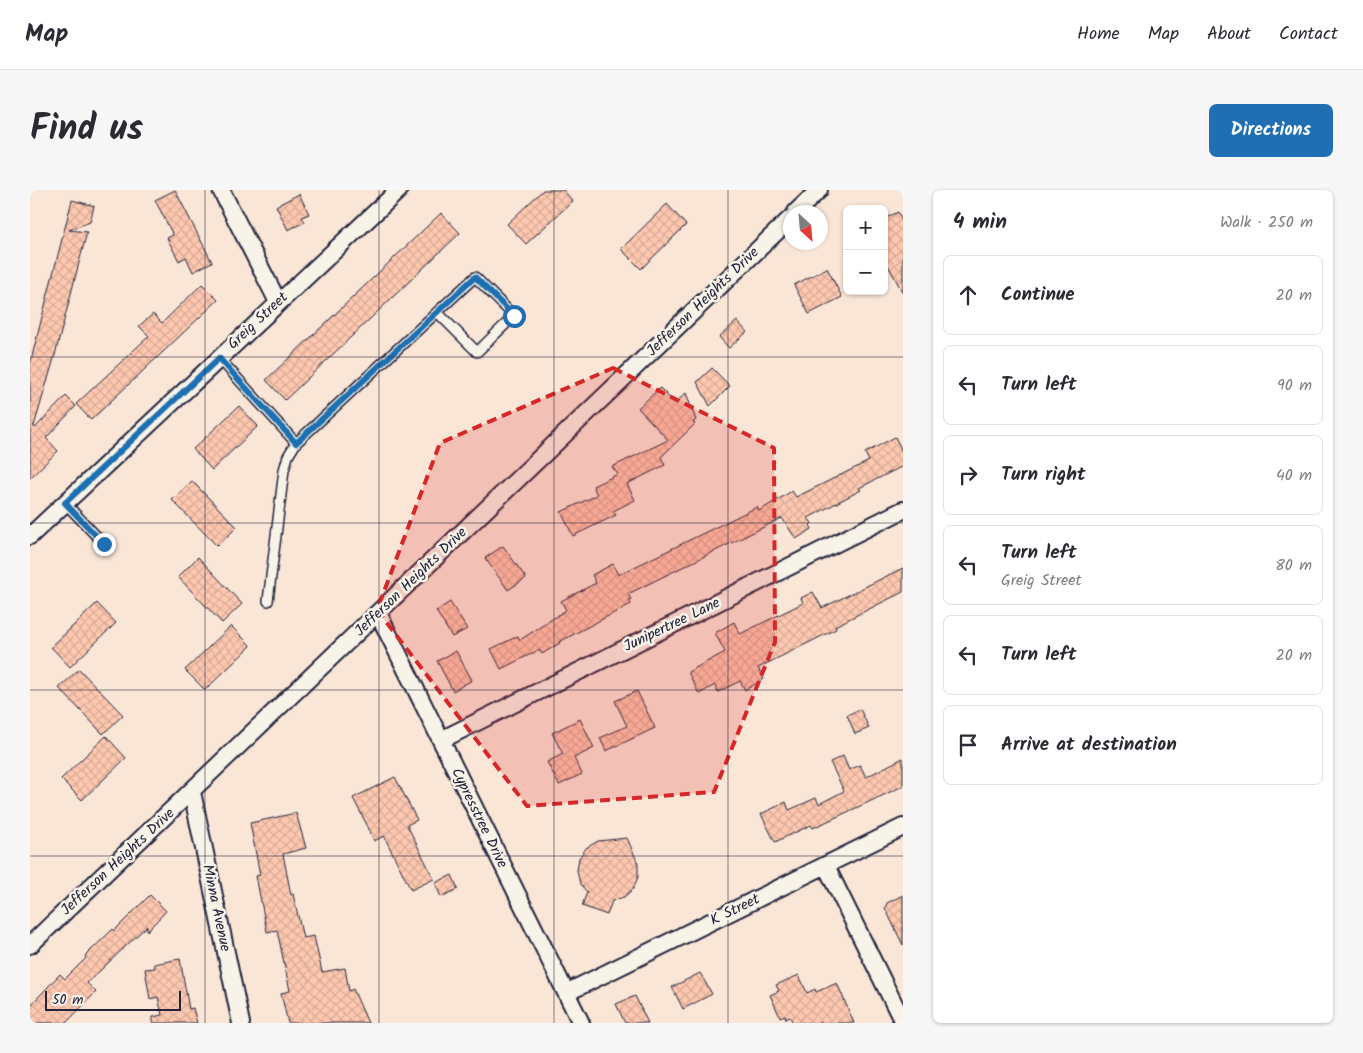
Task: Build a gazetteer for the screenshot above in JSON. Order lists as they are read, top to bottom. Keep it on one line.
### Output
{"streets":{"street":["Jefferson Heights Drive","Greig Street","Junipertree Lane","Cypresstree Drive","Minna Avenue","K Street"]},"crossings":[["Jefferson Heights Drive","Cypresstree Drive"],["Jefferson Heights Drive","Minna Avenue"],["Junipertree Lane","Cypresstree Drive"],["Cypresstree Drive","K Street"]],"scale_bar":"50 m","north":"bottom right","page":{"header":"Map","nav":["Home","Map","About","Contact"],"title":"Find us","buttons":"Directions","heading":["4 min","Walk · 250 m"],"map_buttons":["+","−"],"list":[["Continue","20 m"],["Turn left","90 m"],["Turn right","40 m"],["Turn left","Greig Street","80 m"],["Turn left","20 m"],"Arrive at destination"],"scale":"50 m"}}
